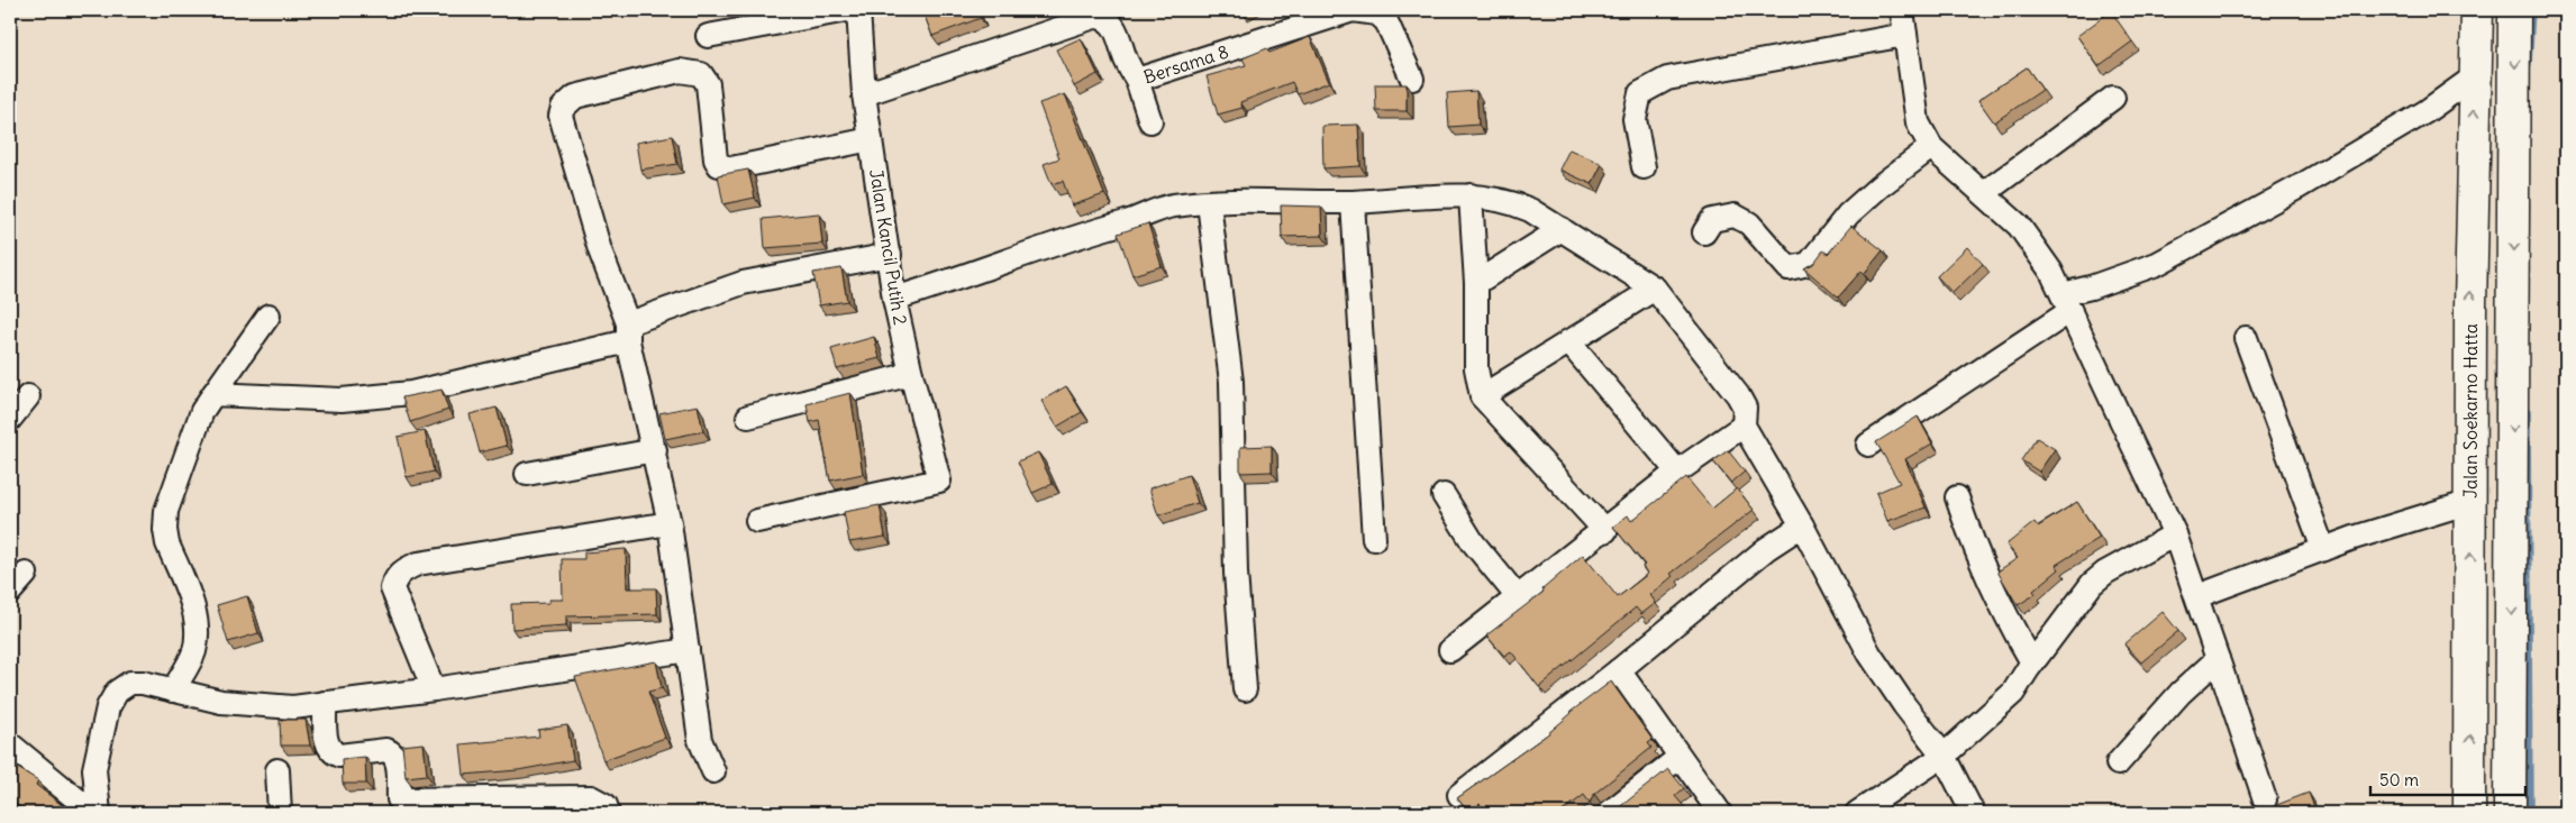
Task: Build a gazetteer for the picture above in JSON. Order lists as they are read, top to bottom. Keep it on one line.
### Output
{"streets":{"highway":["Jalan Soekarno Hatta"],"street":["Bersama 8","Jalan Kancil Putih 2"]},"crossings":[["Bersama 8","Jalan Kancil Putih 2"]],"scale_bar":"50 m"}
